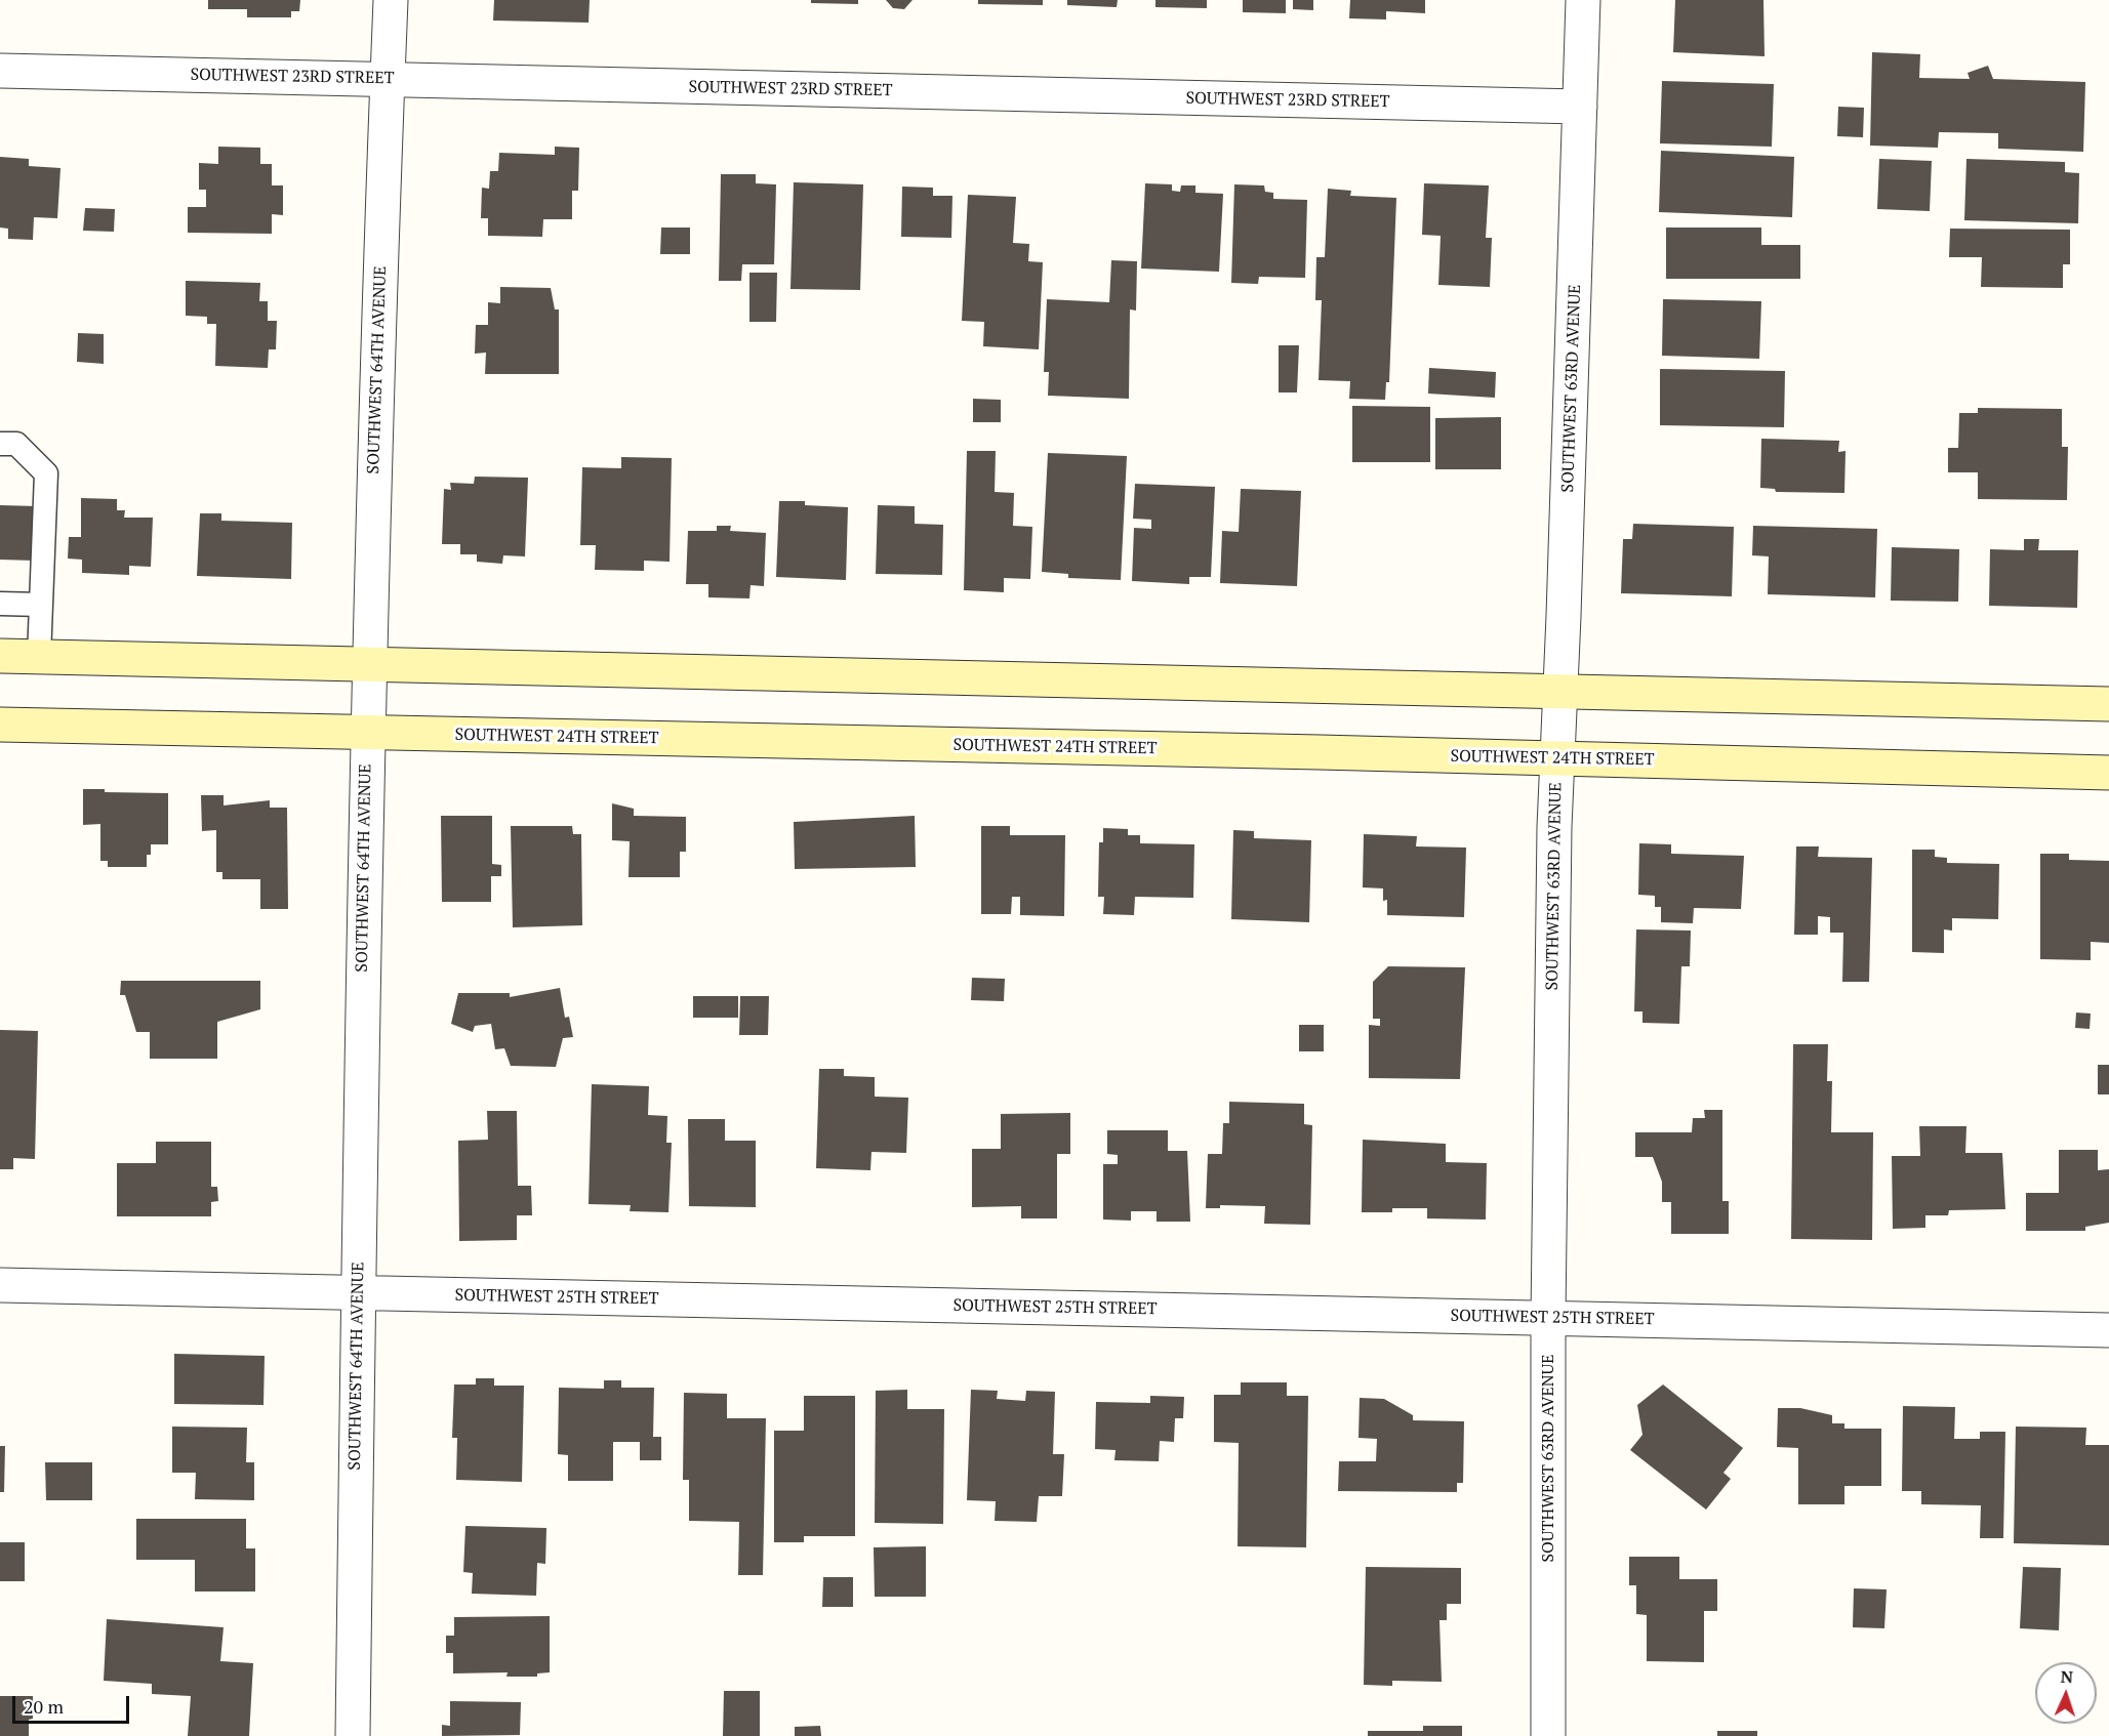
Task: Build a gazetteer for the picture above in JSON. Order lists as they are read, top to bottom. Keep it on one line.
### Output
{"streets":{"main road":["SOUTHWEST 24TH STREET"],"street":["SOUTHWEST 23RD STREET","SOUTHWEST 64TH AVENUE","SOUTHWEST 63RD AVENUE","SOUTHWEST 25TH STREET"]},"crossings":[["SOUTHWEST 23RD STREET","SOUTHWEST 64TH AVENUE"],["SOUTHWEST 23RD STREET","SOUTHWEST 63RD AVENUE"],["SOUTHWEST 64TH AVENUE","SOUTHWEST 24TH STREET"],["SOUTHWEST 64TH AVENUE","SOUTHWEST 25TH STREET"],["SOUTHWEST 63RD AVENUE","SOUTHWEST 24TH STREET"],["SOUTHWEST 63RD AVENUE","SOUTHWEST 25TH STREET"]],"scale_bar":"20 m","north":"top"}
